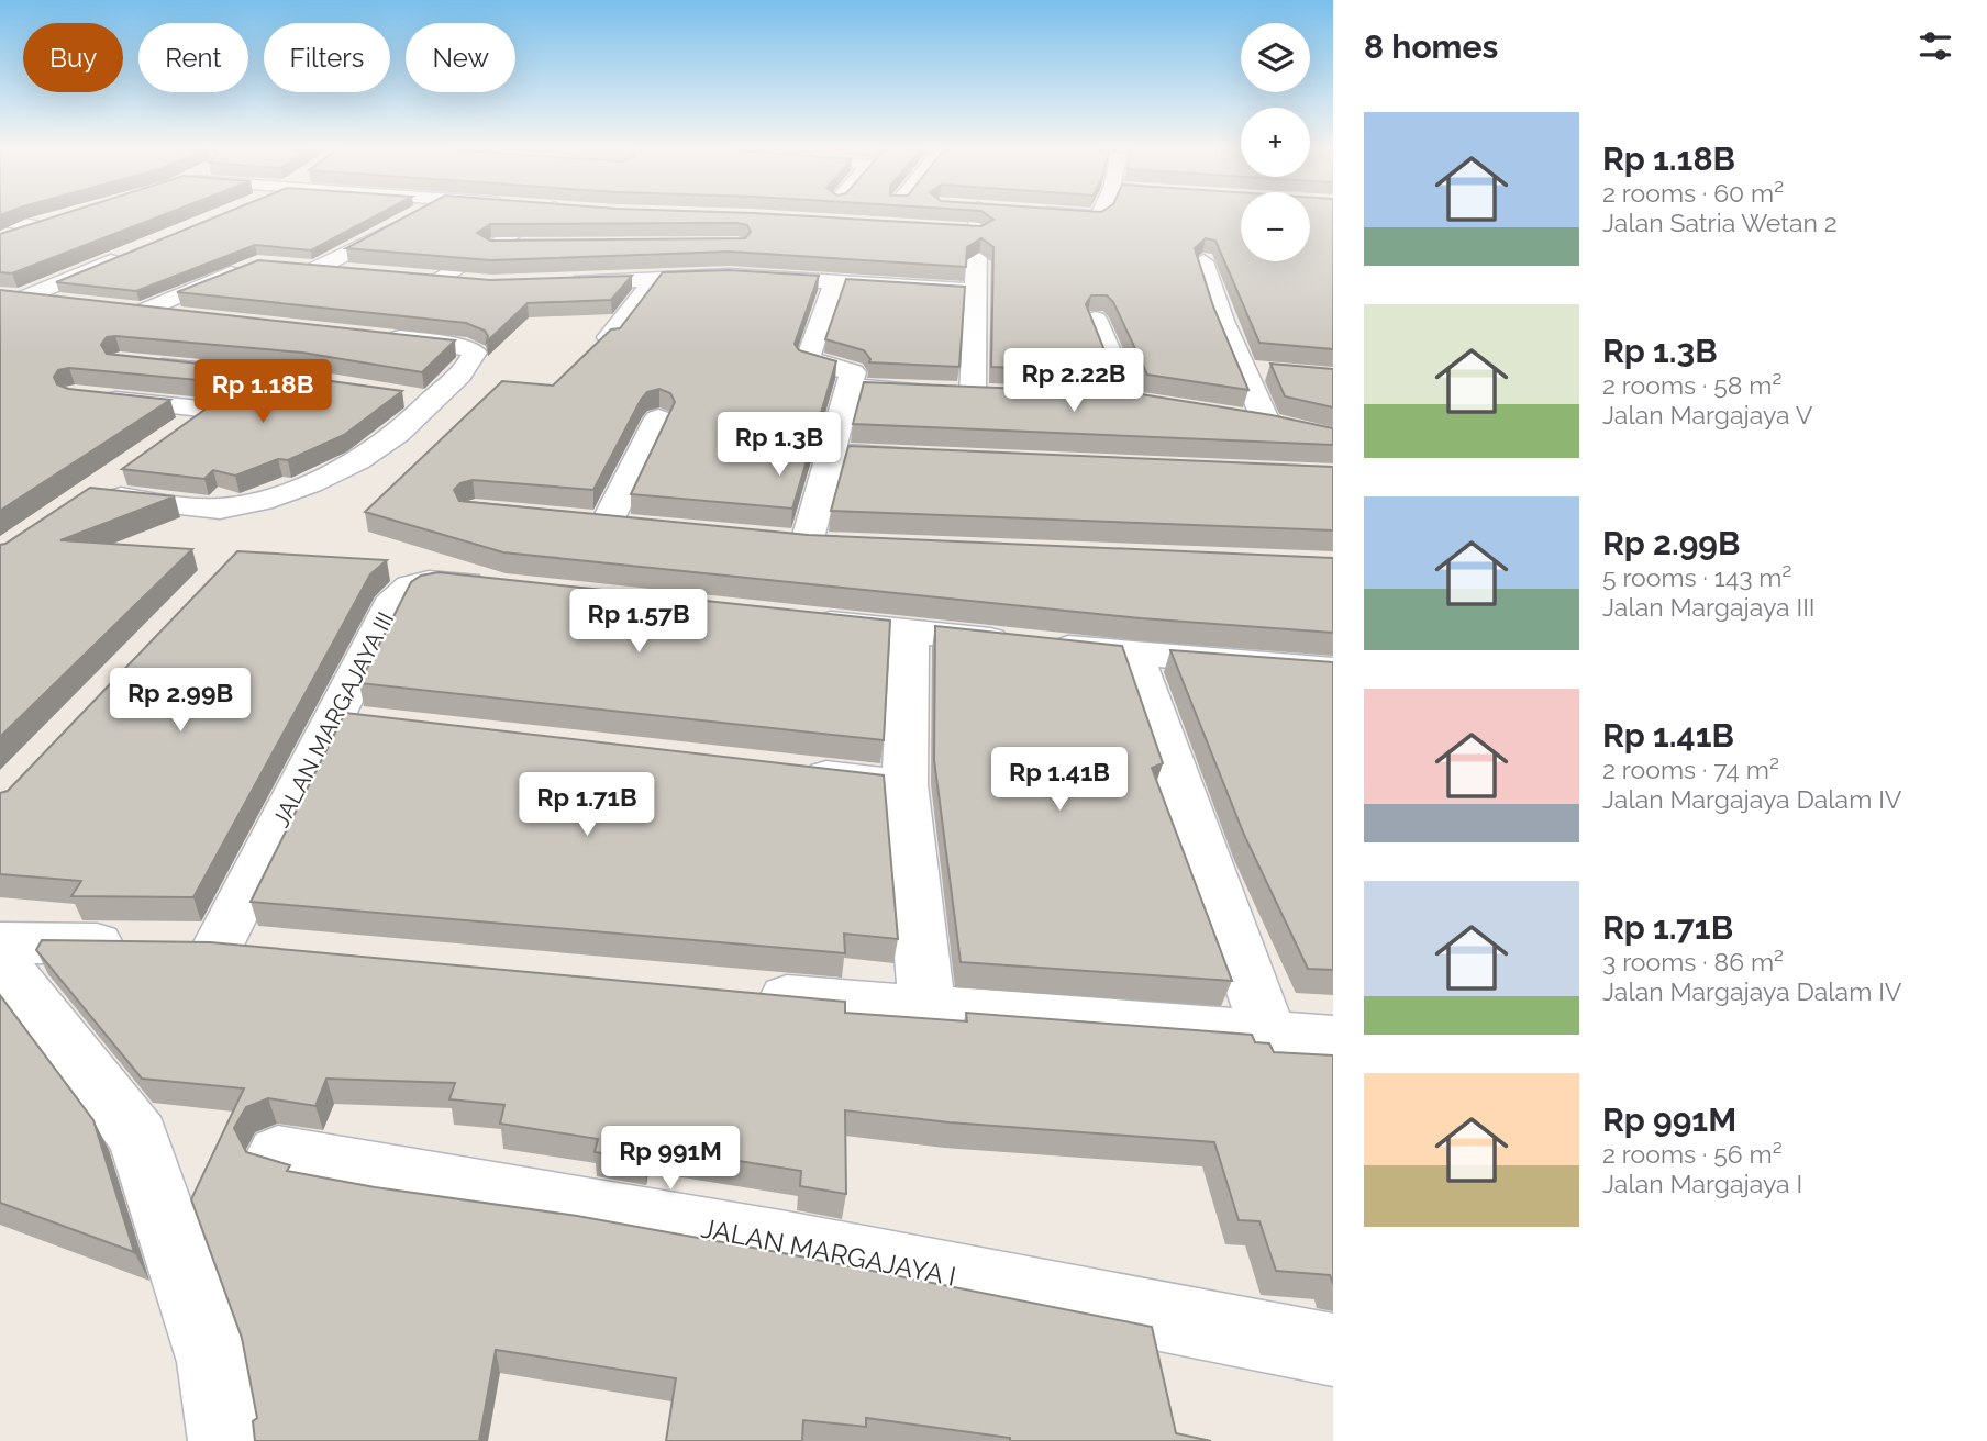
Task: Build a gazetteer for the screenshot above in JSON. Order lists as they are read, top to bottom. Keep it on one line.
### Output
{"streets":{"street":["JALAN MARGAJAYA III","JALAN MARGAJAYA I"]},"page":{"heading":"8 homes","map_buttons":["+","−"],"chip":["Buy","Rent","Filters","New"],"list":[{"name":"Rp 1.18B","note":"2 rooms · 60 m² · Jalan Satria Wetan 2"},{"name":"Rp 1.3B","note":"2 rooms · 58 m² · Jalan Margajaya V"},{"name":"Rp 2.99B","note":"5 rooms · 143 m² · Jalan Margajaya III"},{"name":"Rp 1.41B","note":"2 rooms · 74 m² · Jalan Margajaya Dalam IV"},{"name":"Rp 1.71B","note":"3 rooms · 86 m² · Jalan Margajaya Dalam IV"},{"name":"Rp 991M","note":"2 rooms · 56 m² · Jalan Margajaya I"}],"price":["Rp 2.22B","Rp 1.18B","Rp 1.3B","Rp 1.57B","Rp 2.99B","Rp 1.41B","Rp 1.71B","Rp 991M"]}}
